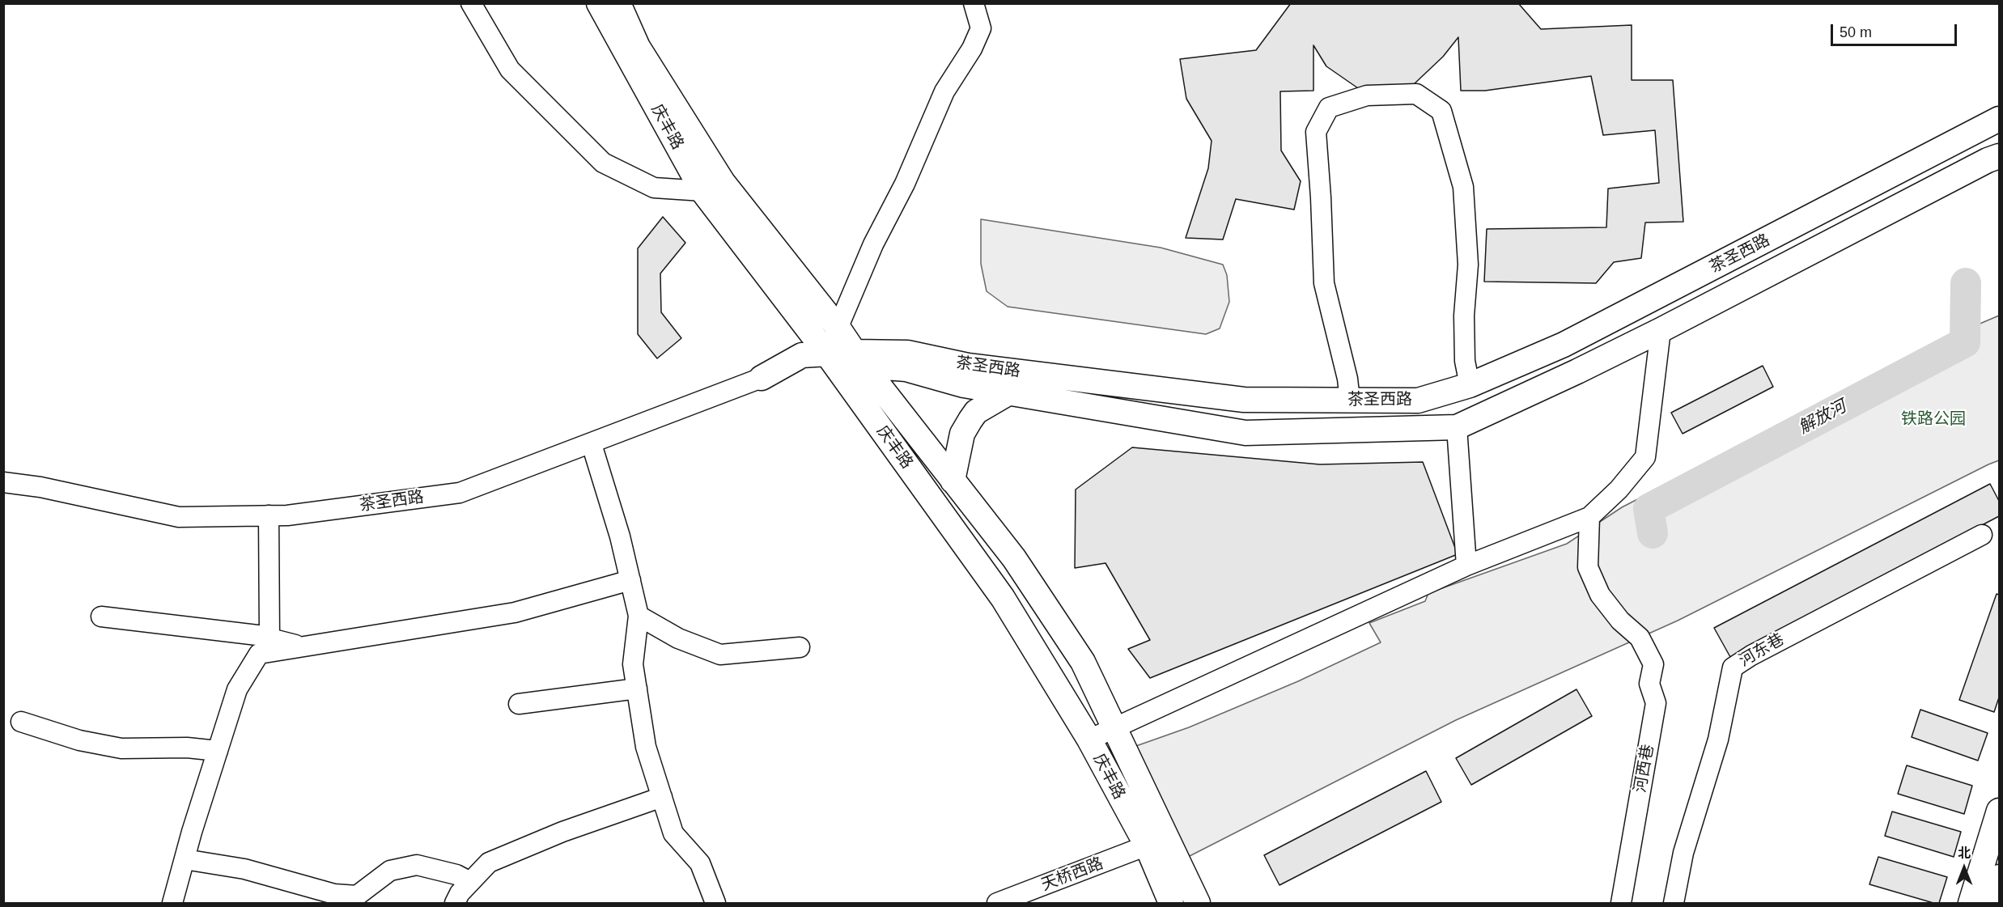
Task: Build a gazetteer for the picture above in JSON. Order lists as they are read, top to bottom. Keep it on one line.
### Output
{"streets":{"main road":["庆丰路","茶圣西路"],"street":["河东巷","河西巷","天桥西路"]},"crossings":[["庆丰路","茶圣西路"],["庆丰路","天桥西路"]],"water":["解放河"],"parks":["铁路公园"],"scale_bar":"50 m","north":"top"}
